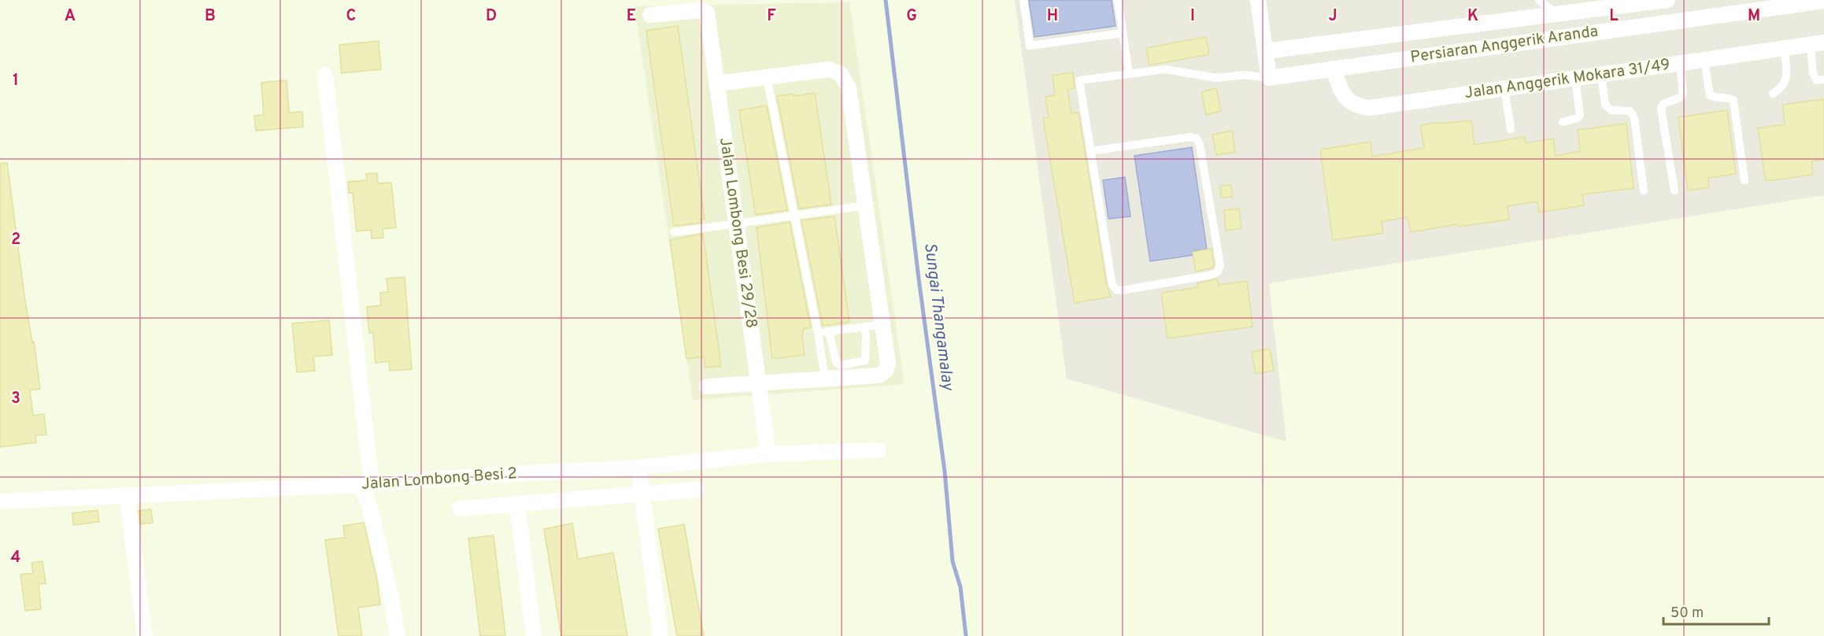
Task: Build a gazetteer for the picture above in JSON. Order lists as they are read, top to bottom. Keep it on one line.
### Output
{"streets":{"street":["Persiaran Anggerik Aranda","Jalan Anggerik Mokara 31/49","Jalan Lombong Besi 29/28","Jalan Lombong Besi 2"]},"crossings":[["Persiaran Anggerik Aranda","Jalan Anggerik Mokara 31/49"],["Jalan Lombong Besi 29/28","Jalan Lombong Besi 2"]],"water":["Sungai Thangamalay"],"scale_bar":"50 m","grid":{"columns":["A","B","C","D","E","F","G","H","I","J","K","L","M"],"rows":["1","2","3","4"]}}
